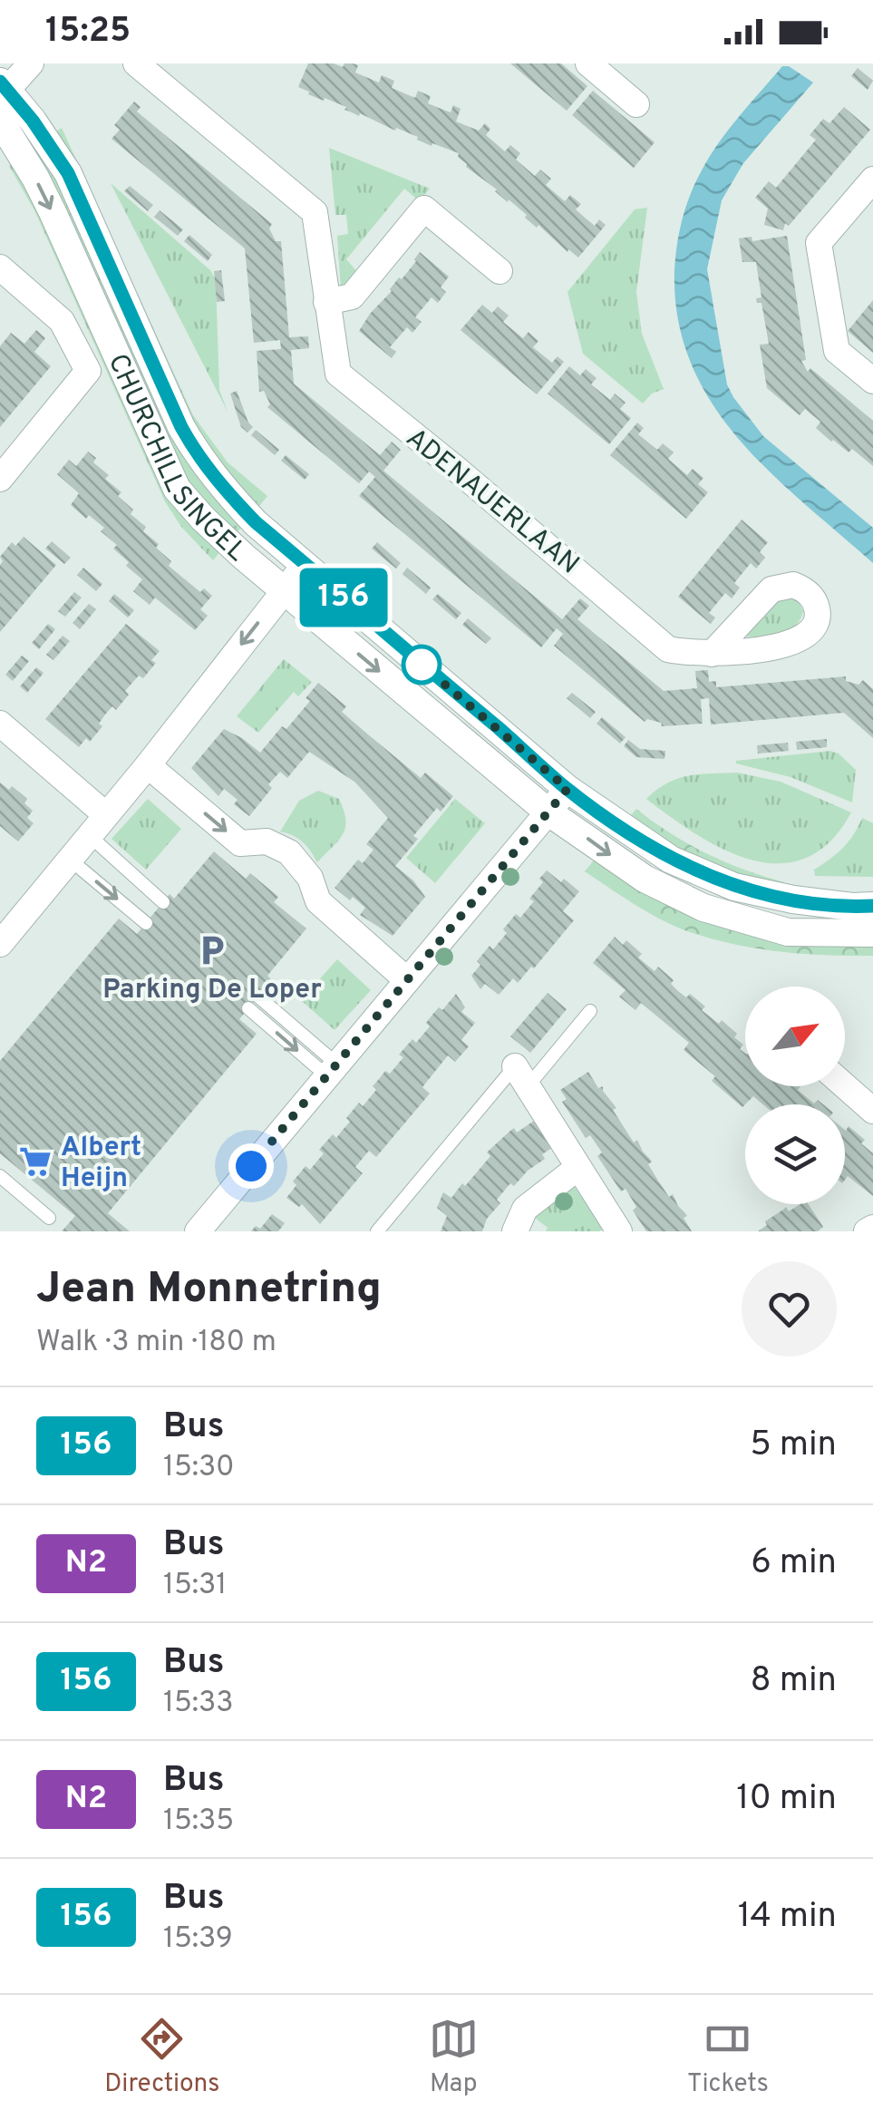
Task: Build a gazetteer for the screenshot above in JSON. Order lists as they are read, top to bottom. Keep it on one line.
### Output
{"streets":{"street":["CHURCHILLSINGEL","ADENAUERLAAN"]},"places":{"parking":["Parking De Loper"],"supermarket":["Albert Heijn"]},"lines":["bus line 156"],"north":"top right","page":{"status":"15:25","on_map":"156","heading":["Jean Monnetring","Walk · 3 min · 180 m"],"list":[{"mark":"156","name":"Bus","note":"15:30","value":"5 min"},{"mark":"N2","name":"Bus","note":"15:31","value":"6 min"},{"mark":"156","name":"Bus","note":"15:33","value":"8 min"},{"mark":"N2","name":"Bus","note":"15:35","value":"10 min"},{"mark":"156","name":"Bus","note":"15:39","value":"14 min"}],"tabs":["Directions","Map","Tickets"]}}
